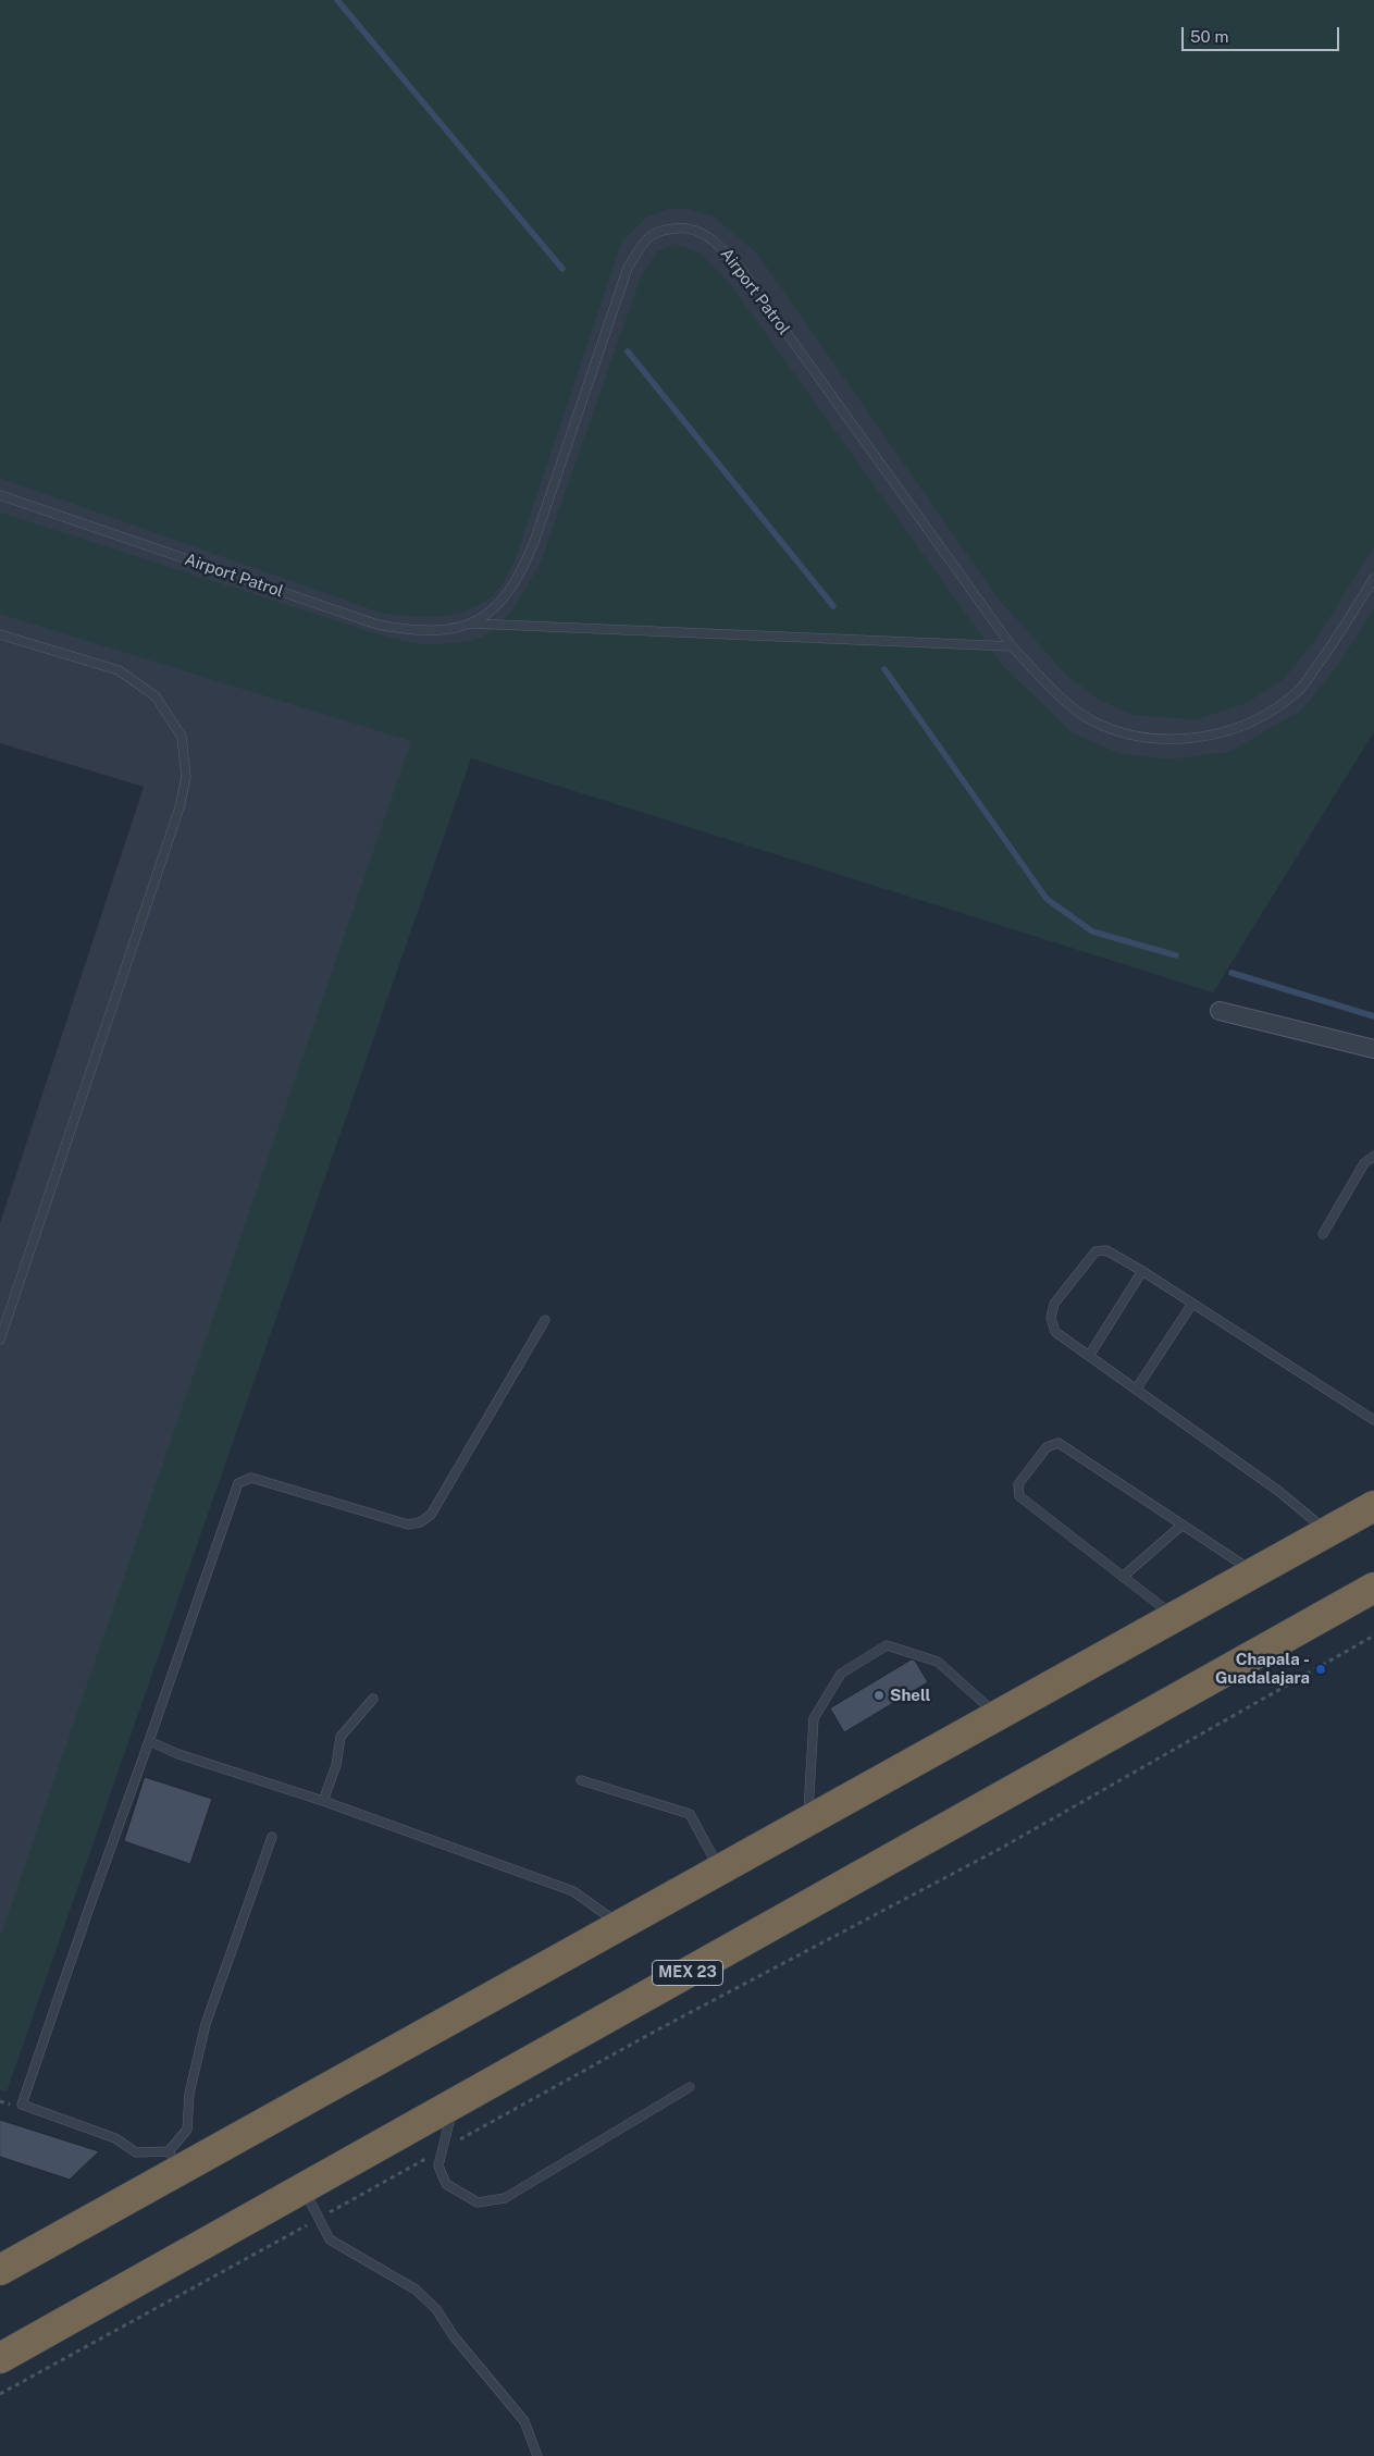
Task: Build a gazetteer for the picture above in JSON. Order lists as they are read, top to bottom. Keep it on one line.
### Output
{"streets":{"highway":["MEX 23"],"lane":["Airport Patrol"]},"places":["Chapala - Guadalajara","Shell"],"scale_bar":"50 m"}
